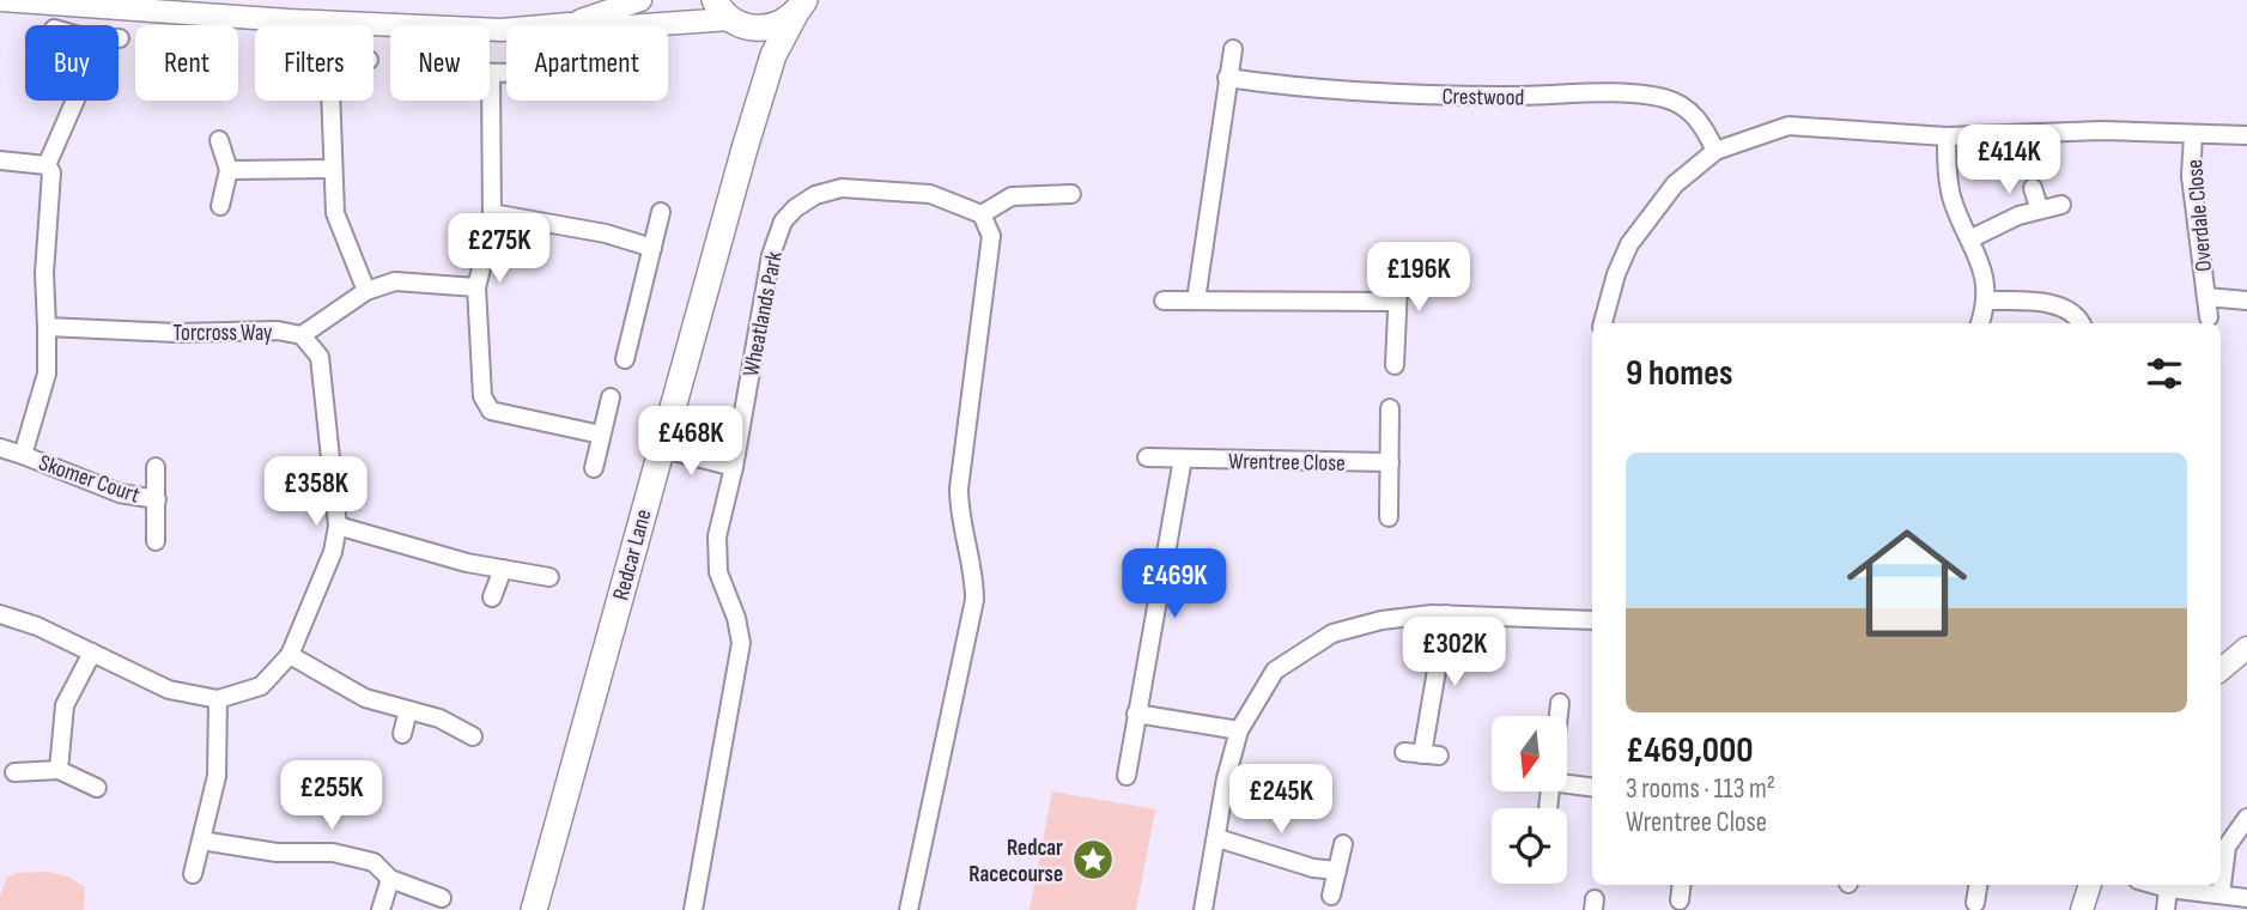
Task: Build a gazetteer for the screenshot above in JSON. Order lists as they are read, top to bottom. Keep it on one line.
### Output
{"streets":{"main road":["Redcar Lane"],"street":["Crestwood","Overdale Close","Wheatlands Park","Torcross Way","Wrentree Close","Skomer Court"]},"places":{"place":["Redcar Racecourse"]},"north":"bottom","page":{"chip":["Buy","Rent","Filters","New","Apartment"],"price":["£414K","£275K","£196K","£468K","£358K","£469K","£302K","£255K","£245K"],"heading":"9 homes","list":[{"name":"£469,000","note":"3 rooms · 113 m² · Wrentree Close"}]}}
